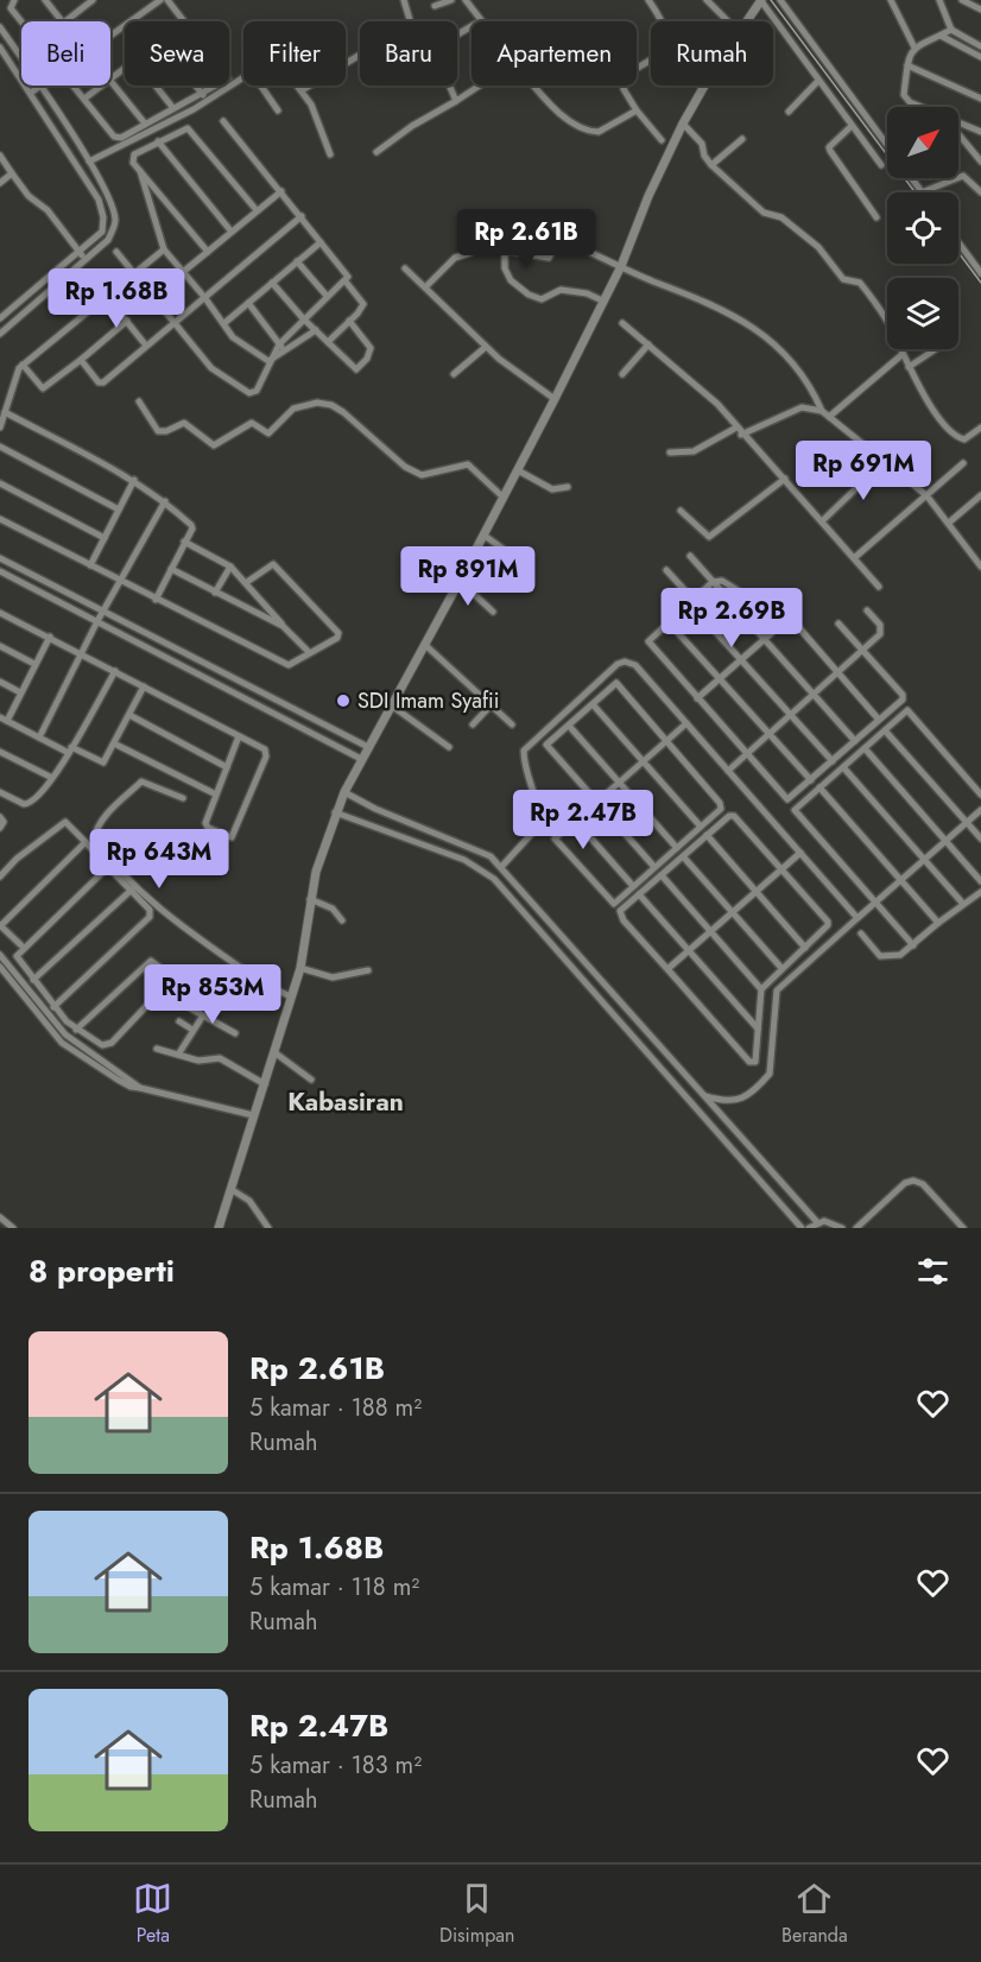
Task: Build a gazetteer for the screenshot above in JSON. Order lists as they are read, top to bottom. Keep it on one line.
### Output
{"districts":["Kabasiran"],"places":["SDI Imam Syafii"],"north":"top right","page":{"chip":["Beli","Sewa","Filter","Baru","Apartemen","Rumah"],"price":["Rp 2.61B","Rp 1.68B","Rp 691M","Rp 891M","Rp 2.69B","Rp 2.47B","Rp 643M","Rp 853M"],"heading":"8 properti","list":[{"name":"Rp 2.61B","note":"5 kamar · 188 m² · Rumah"},{"name":"Rp 1.68B","note":"5 kamar · 118 m² · Rumah"},{"name":"Rp 2.47B","note":"5 kamar · 183 m² · Rumah"}],"tabs":["Peta","Disimpan","Beranda"]}}
